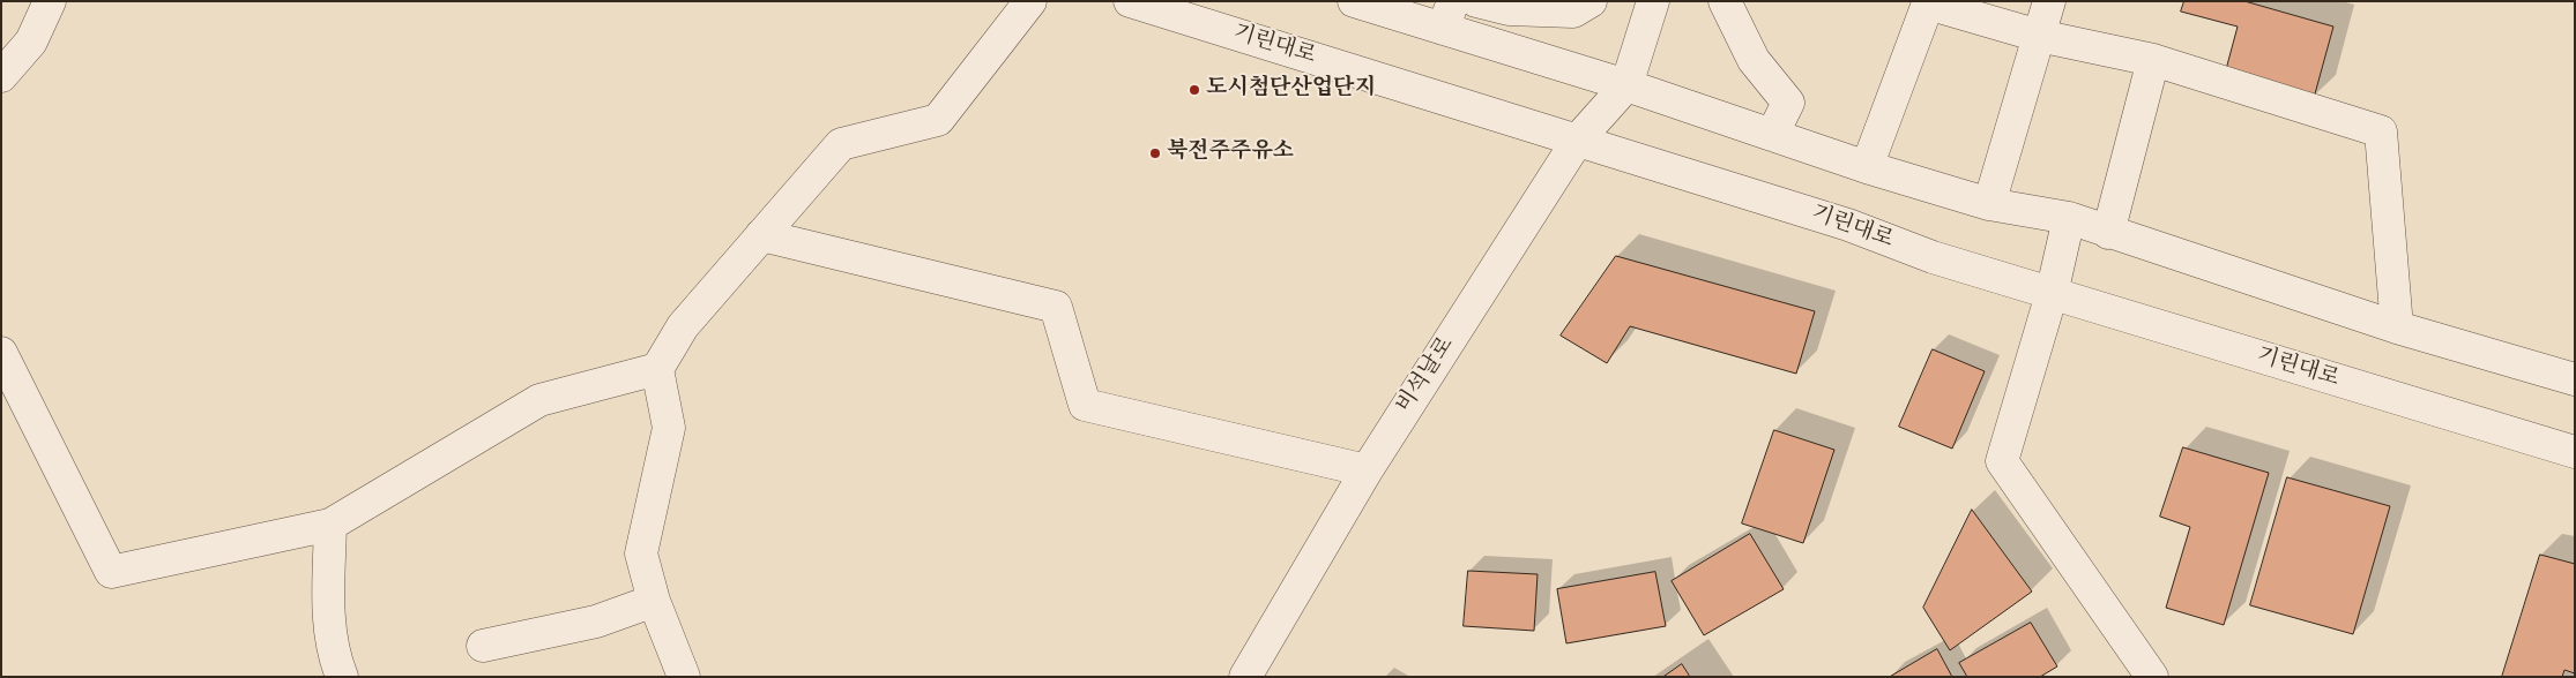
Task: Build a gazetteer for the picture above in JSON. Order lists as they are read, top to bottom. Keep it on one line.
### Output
{"streets":{"street":["기린대로","비석날로"]},"crossings":[["기린대로","비석날로"]],"places":["도시첨단산업단지","북전주주유소"]}
